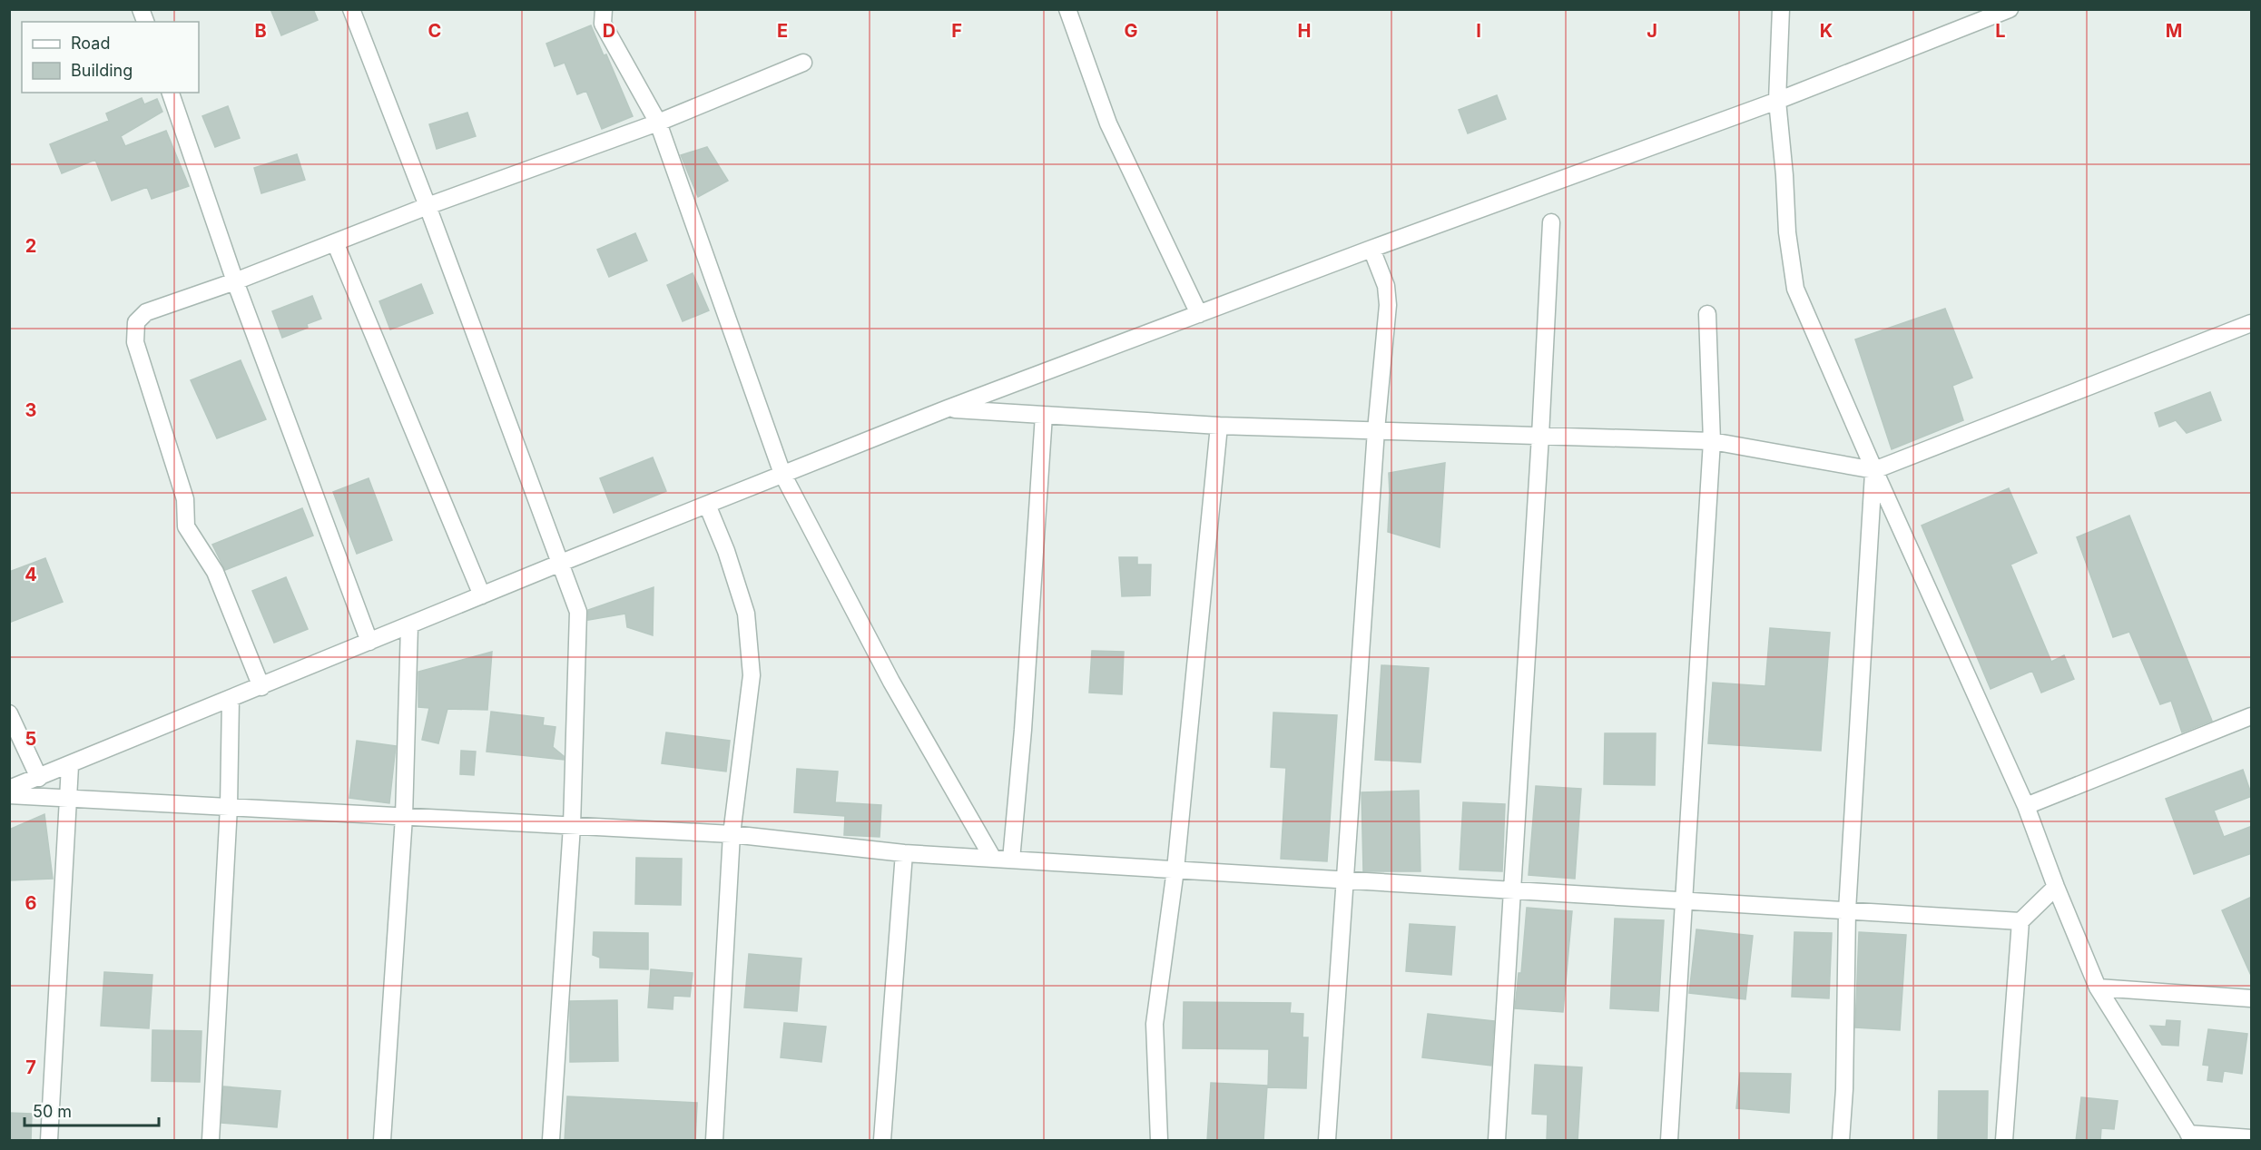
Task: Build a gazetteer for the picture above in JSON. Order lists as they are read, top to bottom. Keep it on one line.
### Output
{"legend":["Road","Building"],"scale_bar":"50 m","grid":{"columns":["B","C","D","E","F","G","H","I","J","K","L","M"],"rows":["2","3","4","5","6","7"]}}
